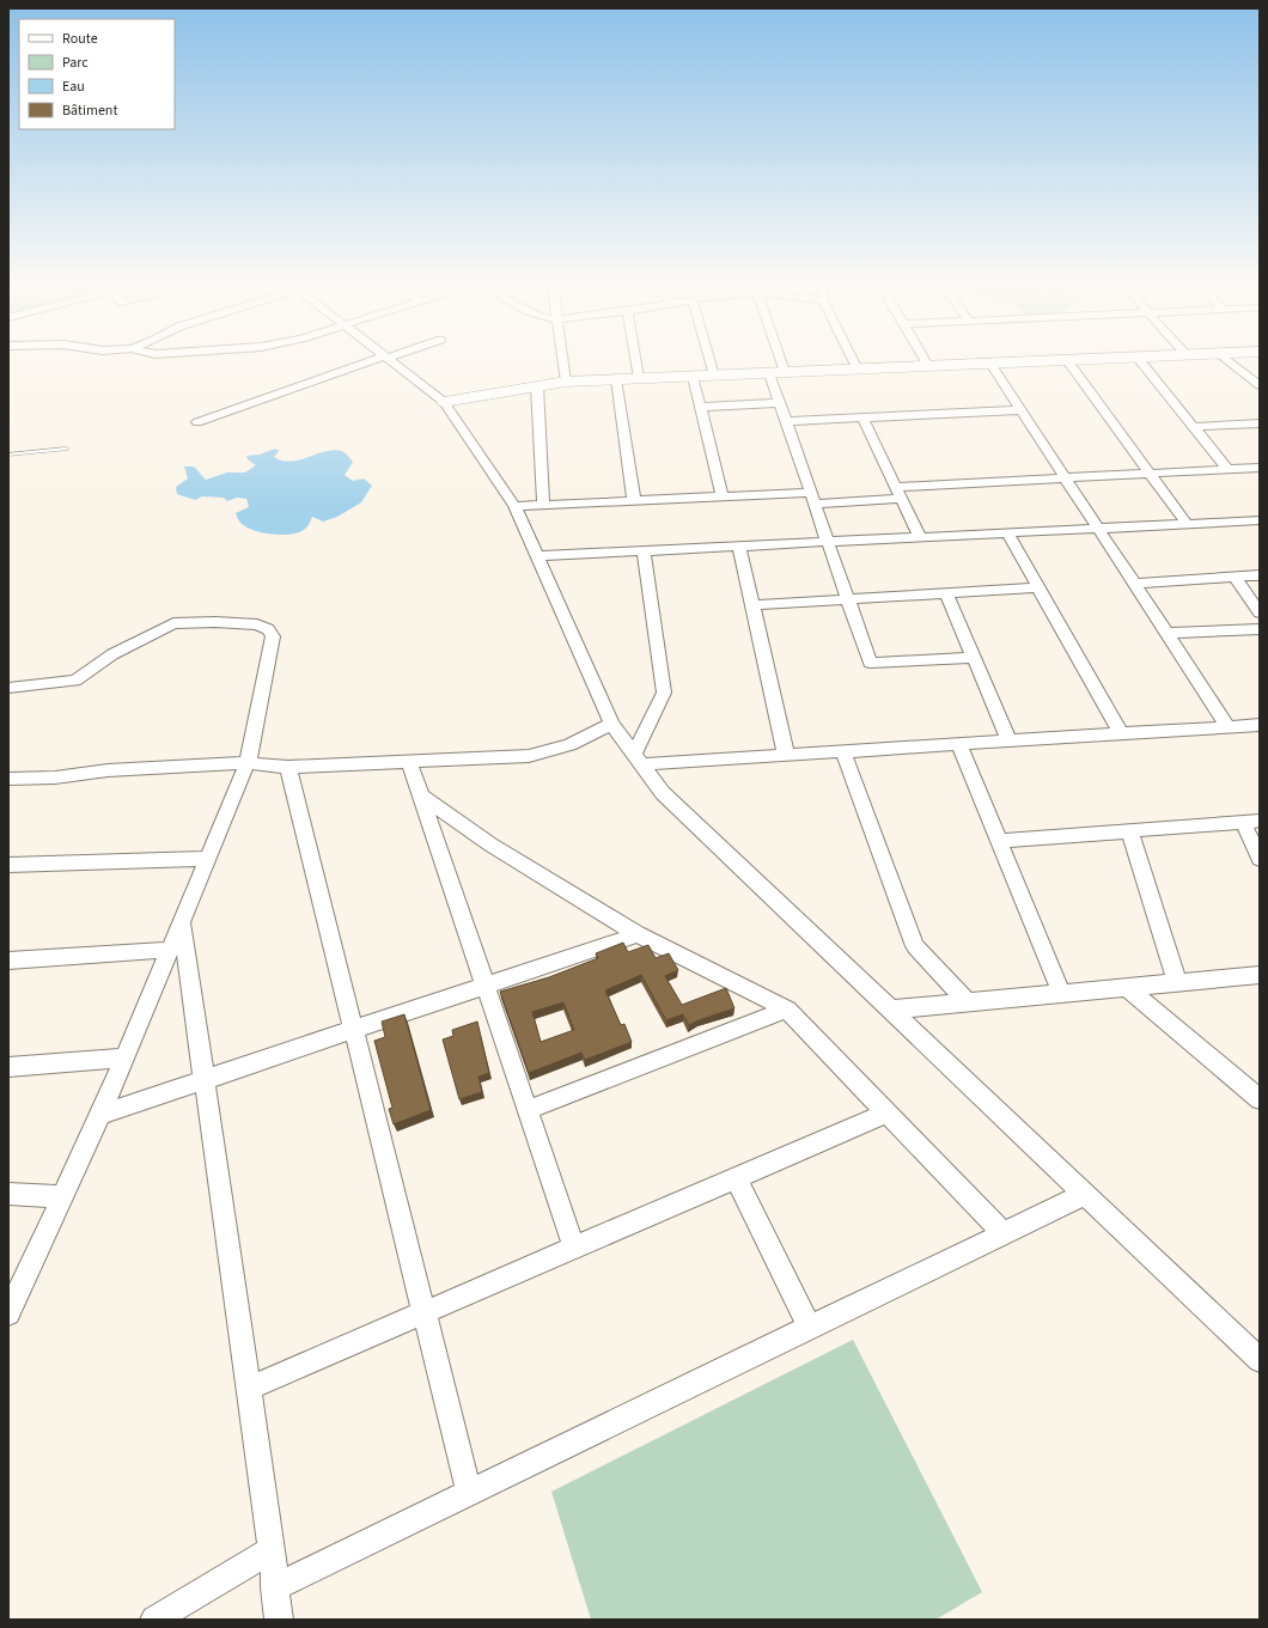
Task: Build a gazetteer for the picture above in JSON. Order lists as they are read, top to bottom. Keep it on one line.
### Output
{"legend":["Route","Parc","Eau","Bâtiment"]}
